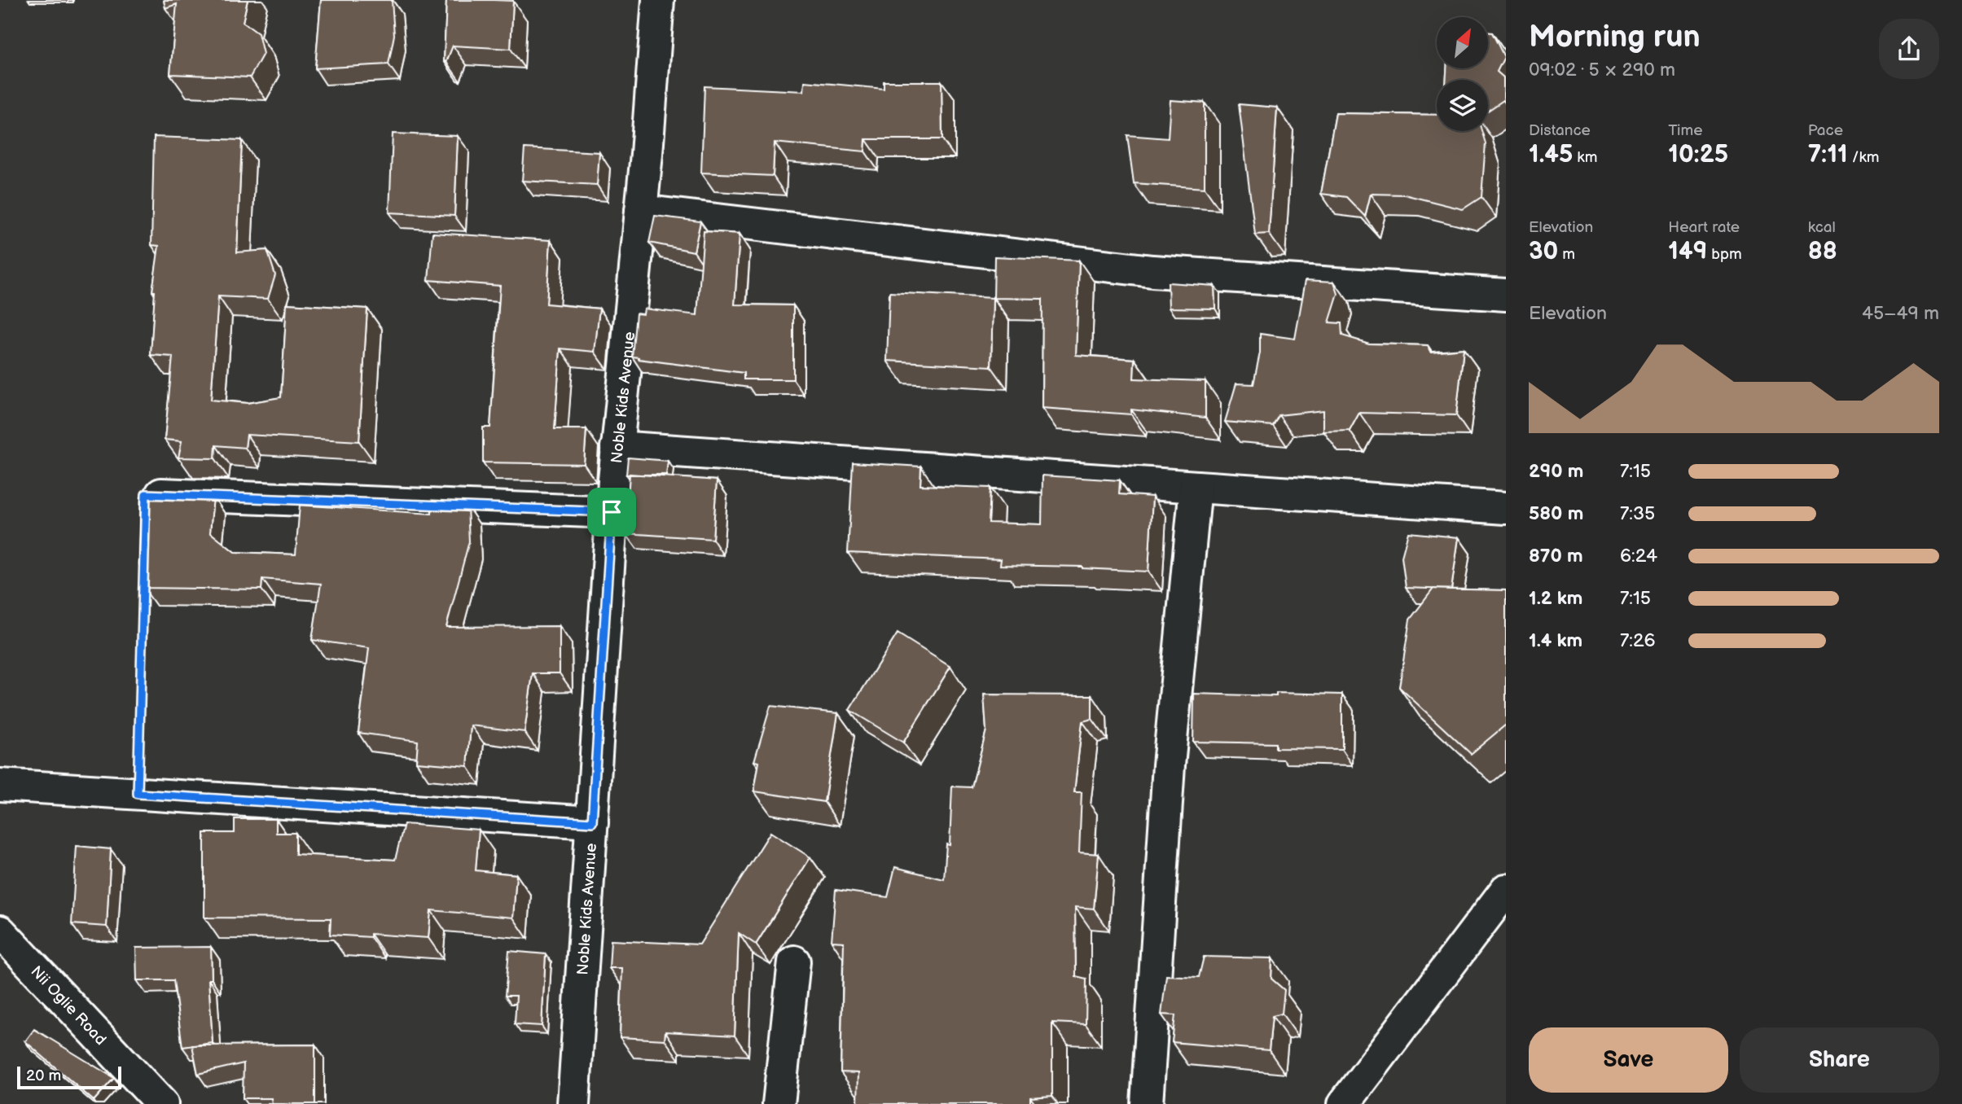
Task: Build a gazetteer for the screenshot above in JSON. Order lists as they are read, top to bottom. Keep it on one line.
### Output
{"streets":{"street":["Noble Kids Avenue","Nii Oglie Road"]},"scale_bar":"20 m","north":"top right","page":{"heading":["Morning run","09:02 · 5 × 290 m"],"stats":[["Distance","1.45 km"],["Time","10:25"],["Pace","7:11 /km"],["Elevation","30 m"],["Heart rate","149 bpm"],["kcal","88"]],"chart":["Elevation","45–49 m"],"list":[{"name":"290 m","note":"7:15"},{"name":"580 m","note":"7:35"},{"name":"870 m","note":"6:24"},{"name":"1.2 km","note":"7:15"},{"name":"1.4 km","note":"7:26"}],"buttons":["Save","Share"],"scale":"20 m"}}
